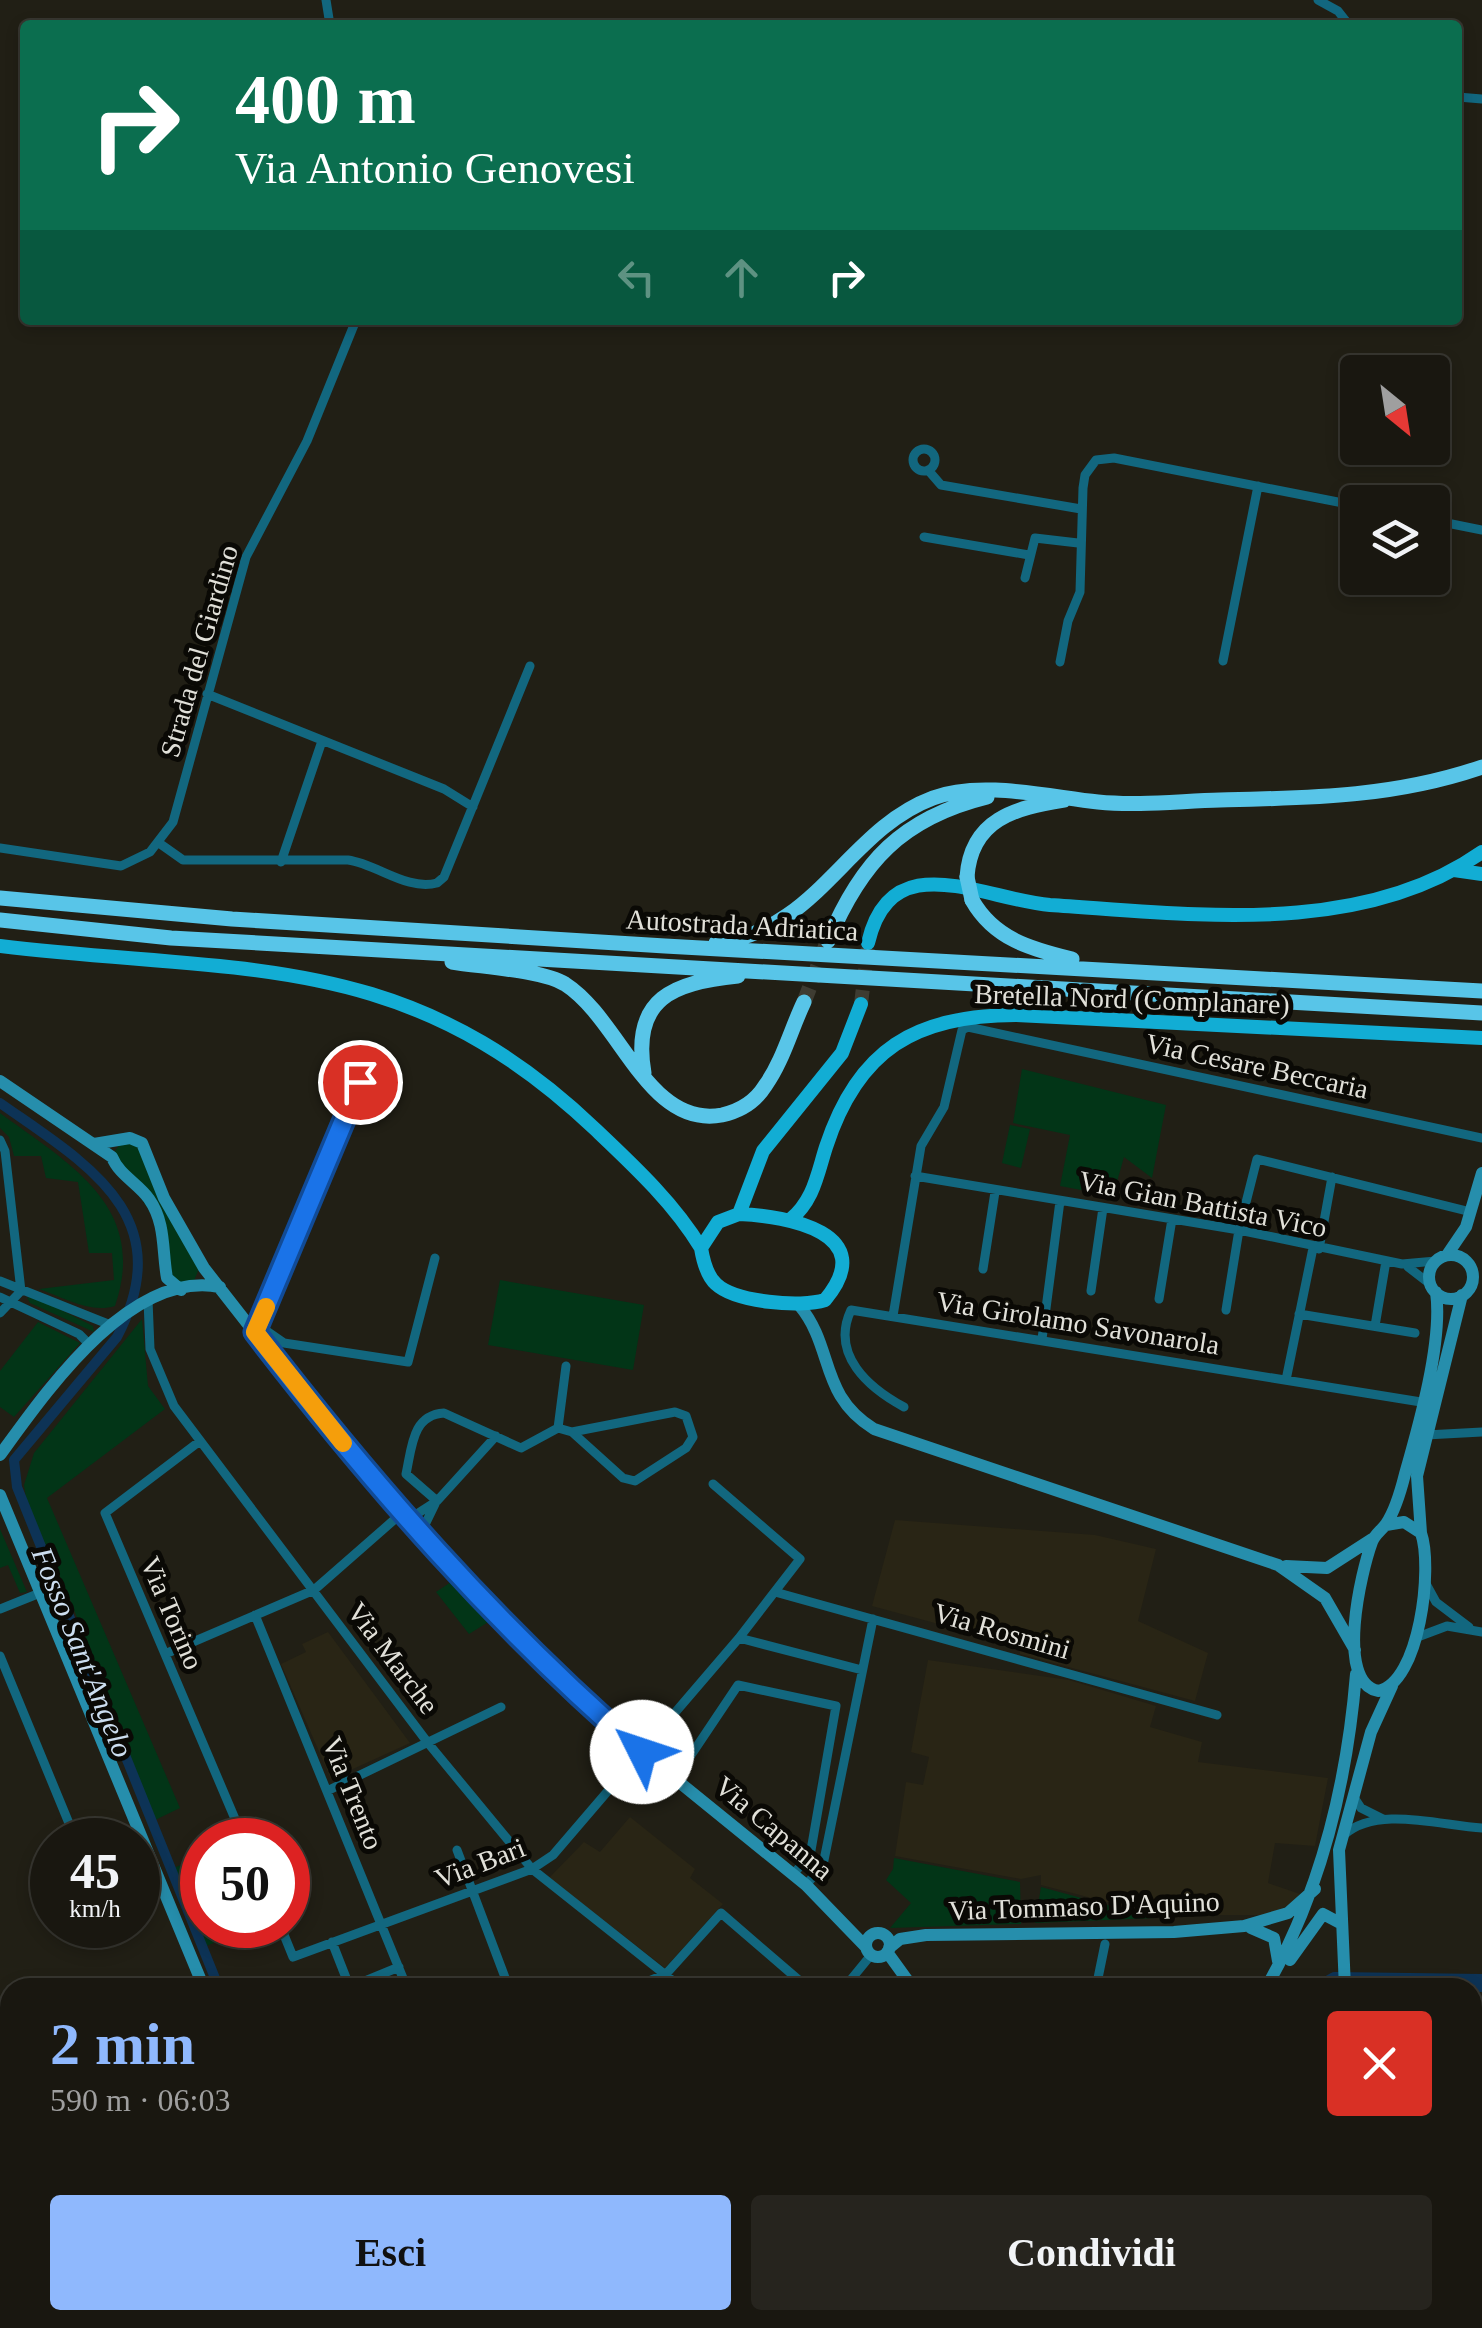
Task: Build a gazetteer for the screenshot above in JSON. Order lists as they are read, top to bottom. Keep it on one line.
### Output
{"streets":{"highway":["Autostrada Adriatica"],"main road":["Bretella Nord (Complanare)","Via Capanna","Via Tommaso D'Aquino"],"street":["Strada del Giardino","Via Cesare Beccaria","Via Gian Battista Vico","Via Girolamo Savonarola","Via Torino","Via Rosmini","Via Marche","Via Trento","Via Bari"]},"crossings":[["Via Cesare Beccaria","Via Gian Battista Vico"],["Via Cesare Beccaria","Via Girolamo Savonarola"],["Via Torino","Via Marche"],["Via Marche","Via Bari"],["Via Trento","Via Bari"],["Via Capanna","Via Bari"],["Via Capanna","Via Tommaso D'Aquino"]],"water":["Fosso Sant'Angelo"],"north":"bottom right","page":{"turn":["400 m","Via Antonio Genovesi"],"speed":"45 km/h","limit":"50","heading":["2 min","590 m · 06:03"],"buttons":["Esci","Condividi"]}}
